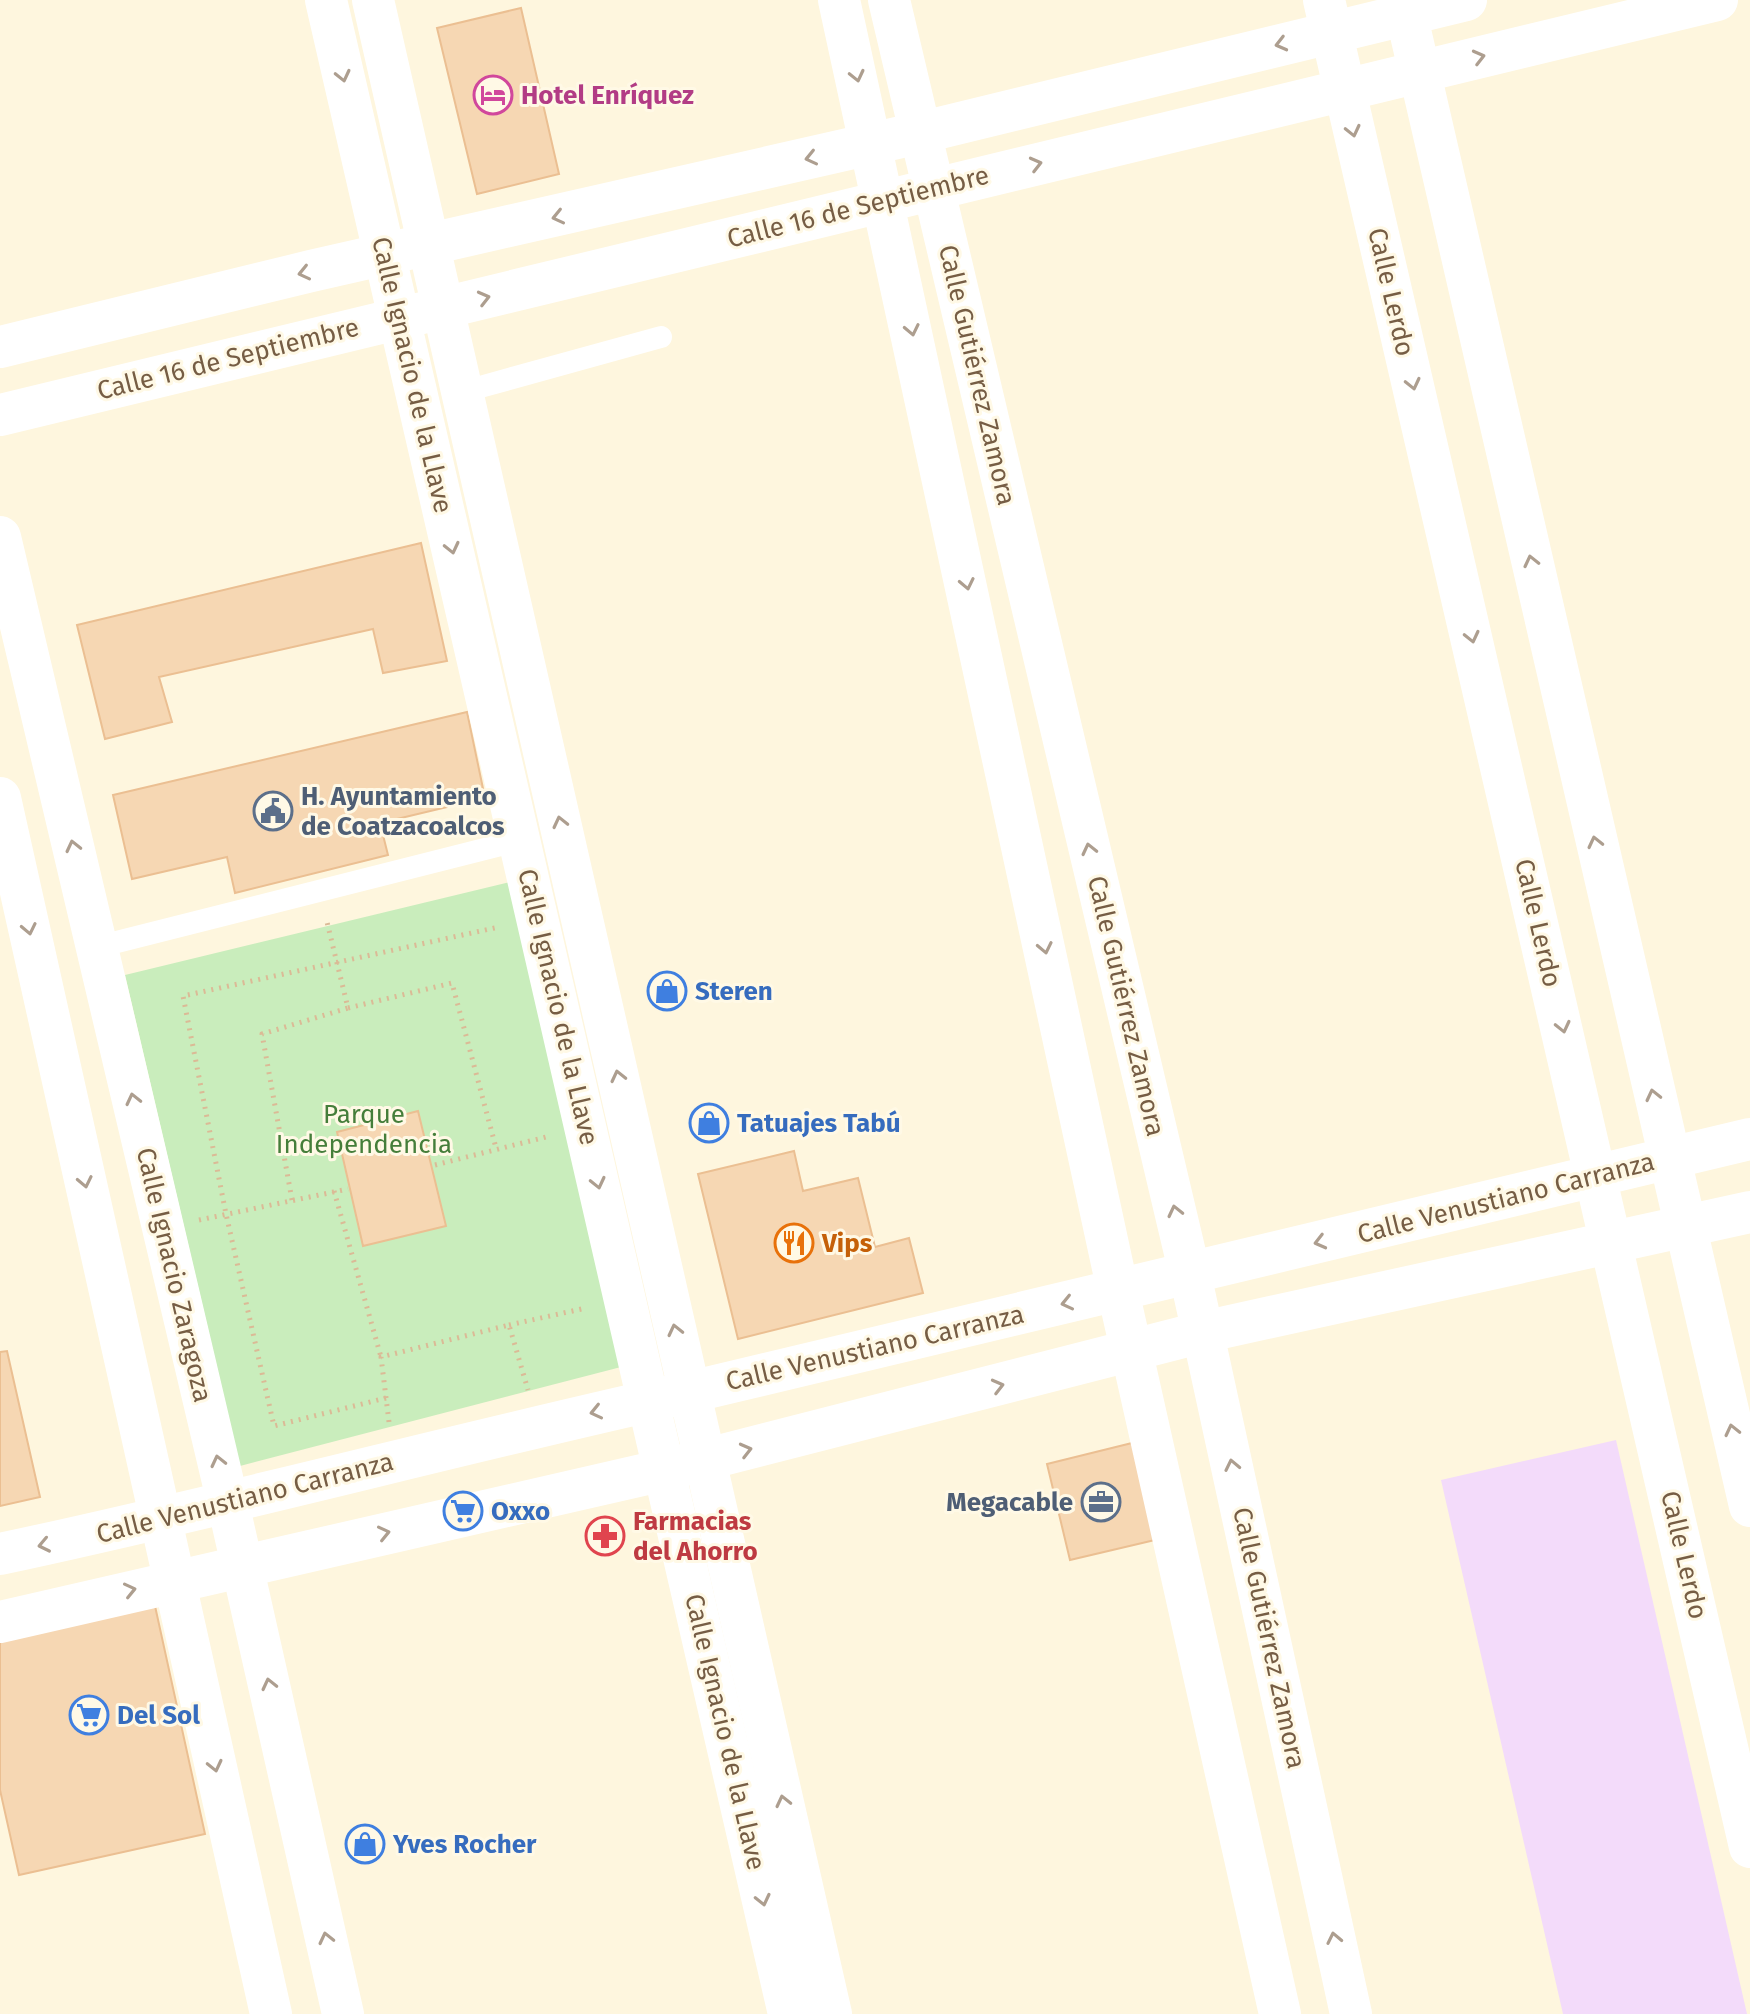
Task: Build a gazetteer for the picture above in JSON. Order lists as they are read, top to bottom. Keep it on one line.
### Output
{"streets":{"street":["Calle 16 de Septiembre","Calle Lerdo","Calle Ignacio de la Llave","Calle Gutiérrez Zamora","Calle Venustiano Carranza","Calle Ignacio Zaragoza"]},"crossings":[["Calle 16 de Septiembre","Calle Lerdo"],["Calle 16 de Septiembre","Calle Ignacio de la Llave"],["Calle 16 de Septiembre","Calle Gutiérrez Zamora"],["Calle Lerdo","Calle Venustiano Carranza"],["Calle Ignacio de la Llave","Calle Venustiano Carranza"],["Calle Gutiérrez Zamora","Calle Venustiano Carranza"],["Calle Venustiano Carranza","Calle Ignacio Zaragoza"]],"parks":["Parque Independencia"],"places":{"hotel":["Hotel Enríquez"],"public building":["H. Ayuntamiento de Coatzacoalcos"],"shop":["Steren","Tatuajes Tabú","Yves Rocher"],"restaurant":["Vips"],"office":["Megacable"],"supermarket":["Oxxo","Del Sol"],"pharmacy":["Farmacias del Ahorro"]}}
